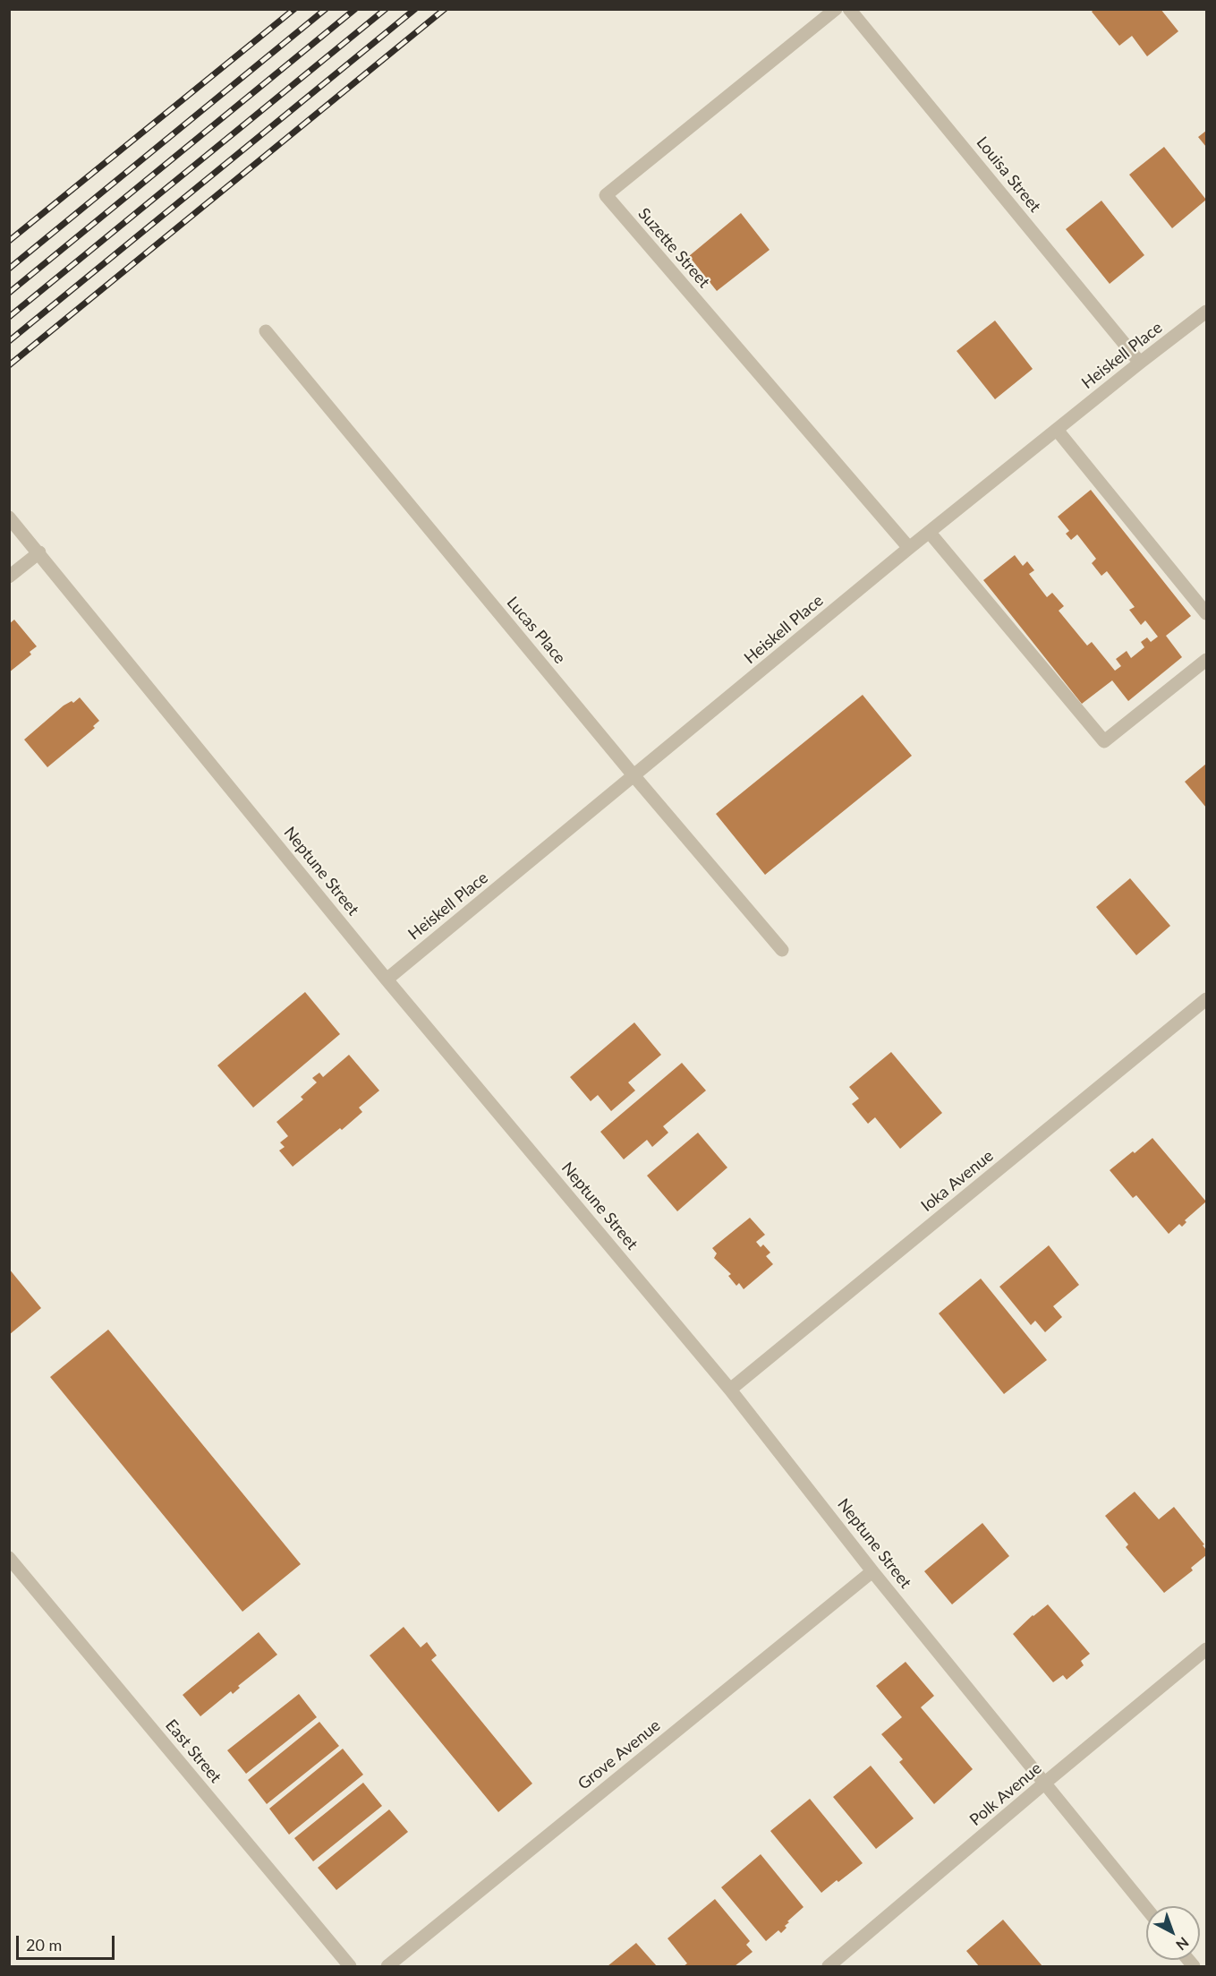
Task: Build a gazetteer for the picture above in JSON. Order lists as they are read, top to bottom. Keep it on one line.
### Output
{"streets":{"street":["Louisa Street","Suzette Street","Heiskell Place","Lucas Place","Neptune Street","Ioka Avenue","East Street","Grove Avenue","Polk Avenue"]},"crossings":[["Louisa Street","Heiskell Place"],["Suzette Street","Heiskell Place"],["Heiskell Place","Lucas Place"],["Heiskell Place","Neptune Street"],["Neptune Street","Ioka Avenue"],["Neptune Street","Grove Avenue"],["Neptune Street","Polk Avenue"]],"scale_bar":"20 m","north":"bottom right"}
